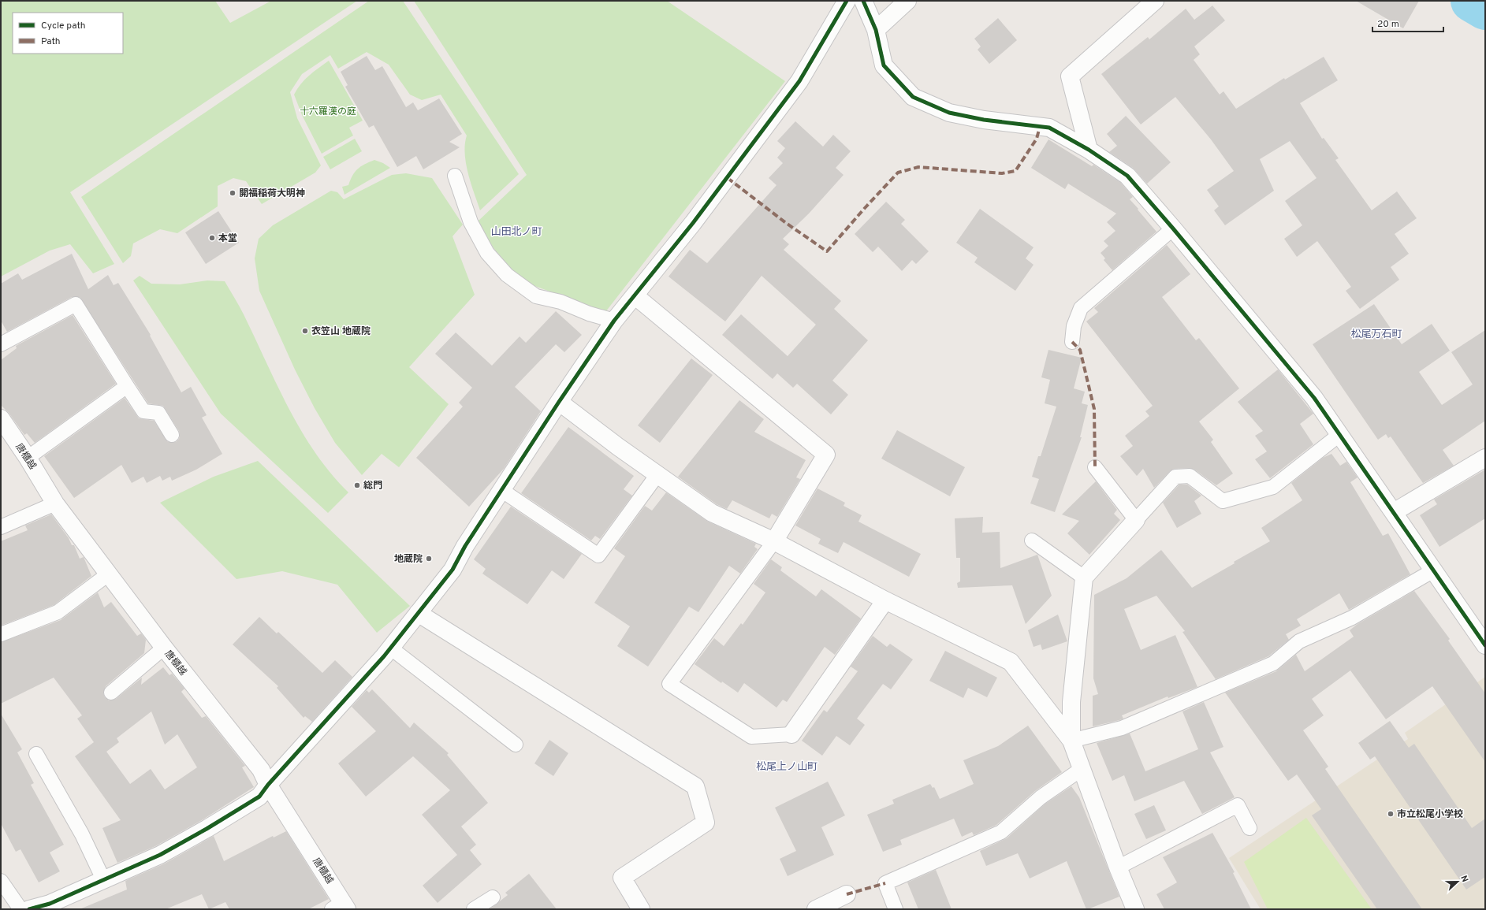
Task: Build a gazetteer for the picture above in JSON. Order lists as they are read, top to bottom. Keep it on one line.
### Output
{"streets":{"street":["唐櫃越"]},"districts":["山田北ノ町","松尾万石町","松尾上ノ山町"],"parks":["十六羅漢の庭"],"places":["開福稲荷大明神","本堂","衣笠山 地蔵院","総門","地蔵院","市立松尾小学校"],"legend":["Cycle path","Path"],"scale_bar":"20 m","north":"right"}
